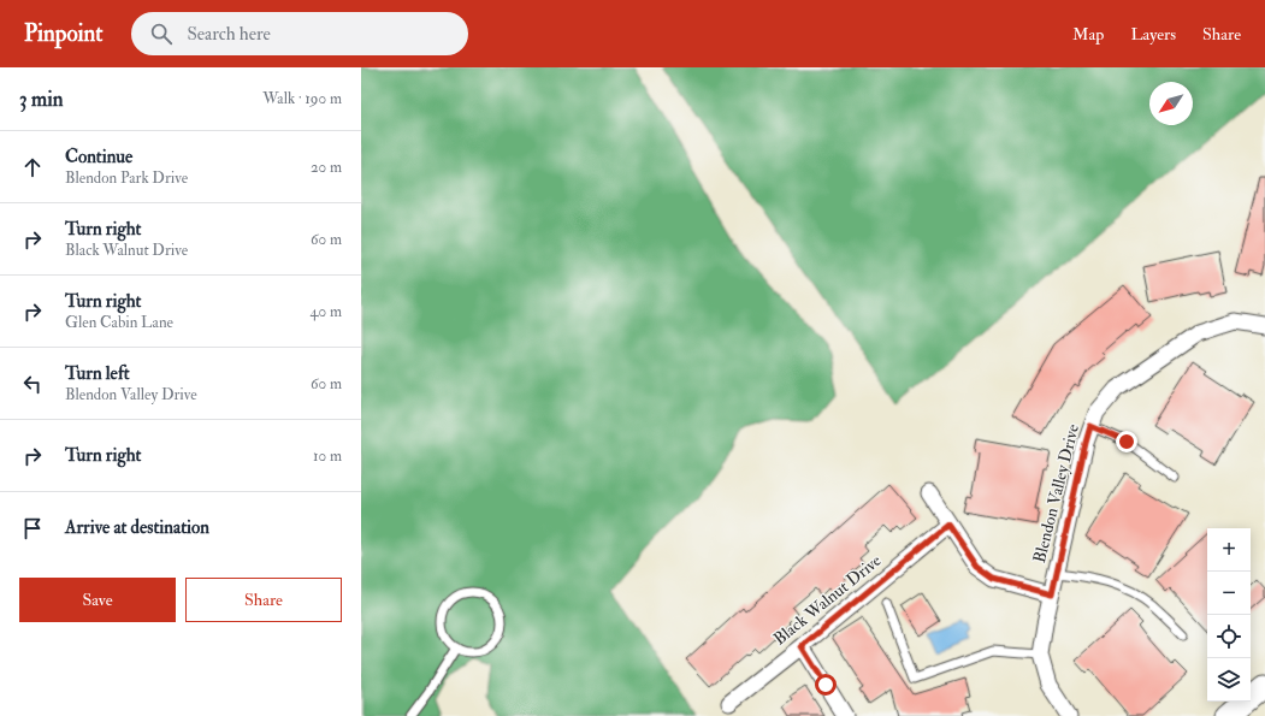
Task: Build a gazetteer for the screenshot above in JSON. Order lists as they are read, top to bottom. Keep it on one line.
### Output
{"streets":{"street":["Blendon Valley Drive","Black Walnut Drive"]},"north":"bottom left","page":{"header":"Pinpoint","search":"Search here","nav":["Map","Layers","Share"],"heading":["3 min","Walk · 190 m"],"list":[["Continue","Blendon Park Drive","20 m"],["Turn right","Black Walnut Drive","60 m"],["Turn right","Glen Cabin Lane","40 m"],["Turn left","Blendon Valley Drive","60 m"],["Turn right","10 m"],"Arrive at destination"],"map_buttons":["+","−"],"buttons":["Save","Share"]}}
